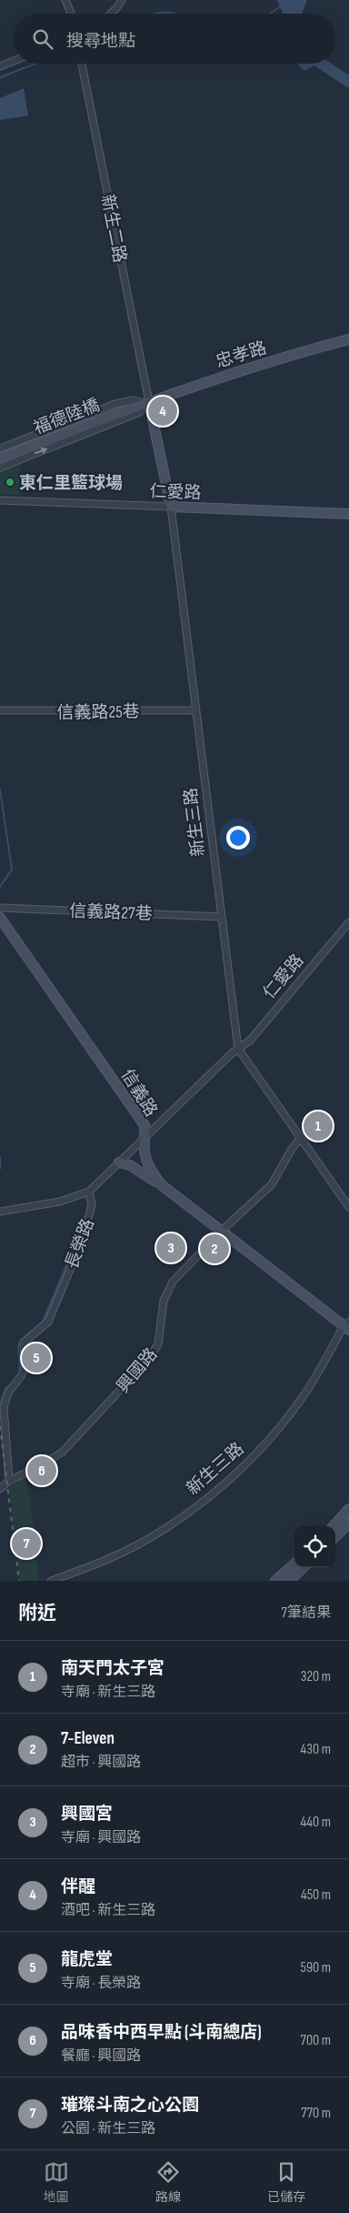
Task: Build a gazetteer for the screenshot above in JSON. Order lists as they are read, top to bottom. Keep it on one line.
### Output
{"streets":{"street":["新生二路","忠孝路","福德陸橋","仁愛路","信義路25巷","新生三路","信義路27巷","信義路","長榮路","興國路"]},"crossings":[["新生二路","忠孝路"],["新生二路","福德陸橋"],["新生二路","新生三路"],["忠孝路","福德陸橋"],["忠孝路","新生三路"],["福德陸橋","新生三路"],["仁愛路","新生三路"],["信義路25巷","新生三路"],["新生三路","信義路27巷"],["新生三路","信義路"],["新生三路","興國路"],["信義路","興國路"],["長榮路","興國路"]],"places":["東仁里籃球場"],"page":{"search":"搜尋地點","pins":["4","1","3","2","5","6","7"],"heading":["附近","7筆結果"],"list":[{"mark":"1","name":"南天門太子宮","note":"寺廟 · 新生三路","value":"320 m"},{"mark":"2","name":"7-Eleven","note":"超市 · 興國路","value":"430 m"},{"mark":"3","name":"興國宮","note":"寺廟 · 興國路","value":"440 m"},{"mark":"4","name":"伴醒","note":"酒吧 · 新生三路","value":"450 m"},{"mark":"5","name":"龍虎堂","note":"寺廟 · 長榮路","value":"590 m"},{"mark":"6","name":"品味香中西早點 (斗南總店)","note":"餐廳 · 興國路","value":"700 m"},{"mark":"7","name":"璀璨斗南之心公園","note":"公園 · 新生三路","value":"770 m"}],"nav":["地圖","路線","已儲存"]}}
